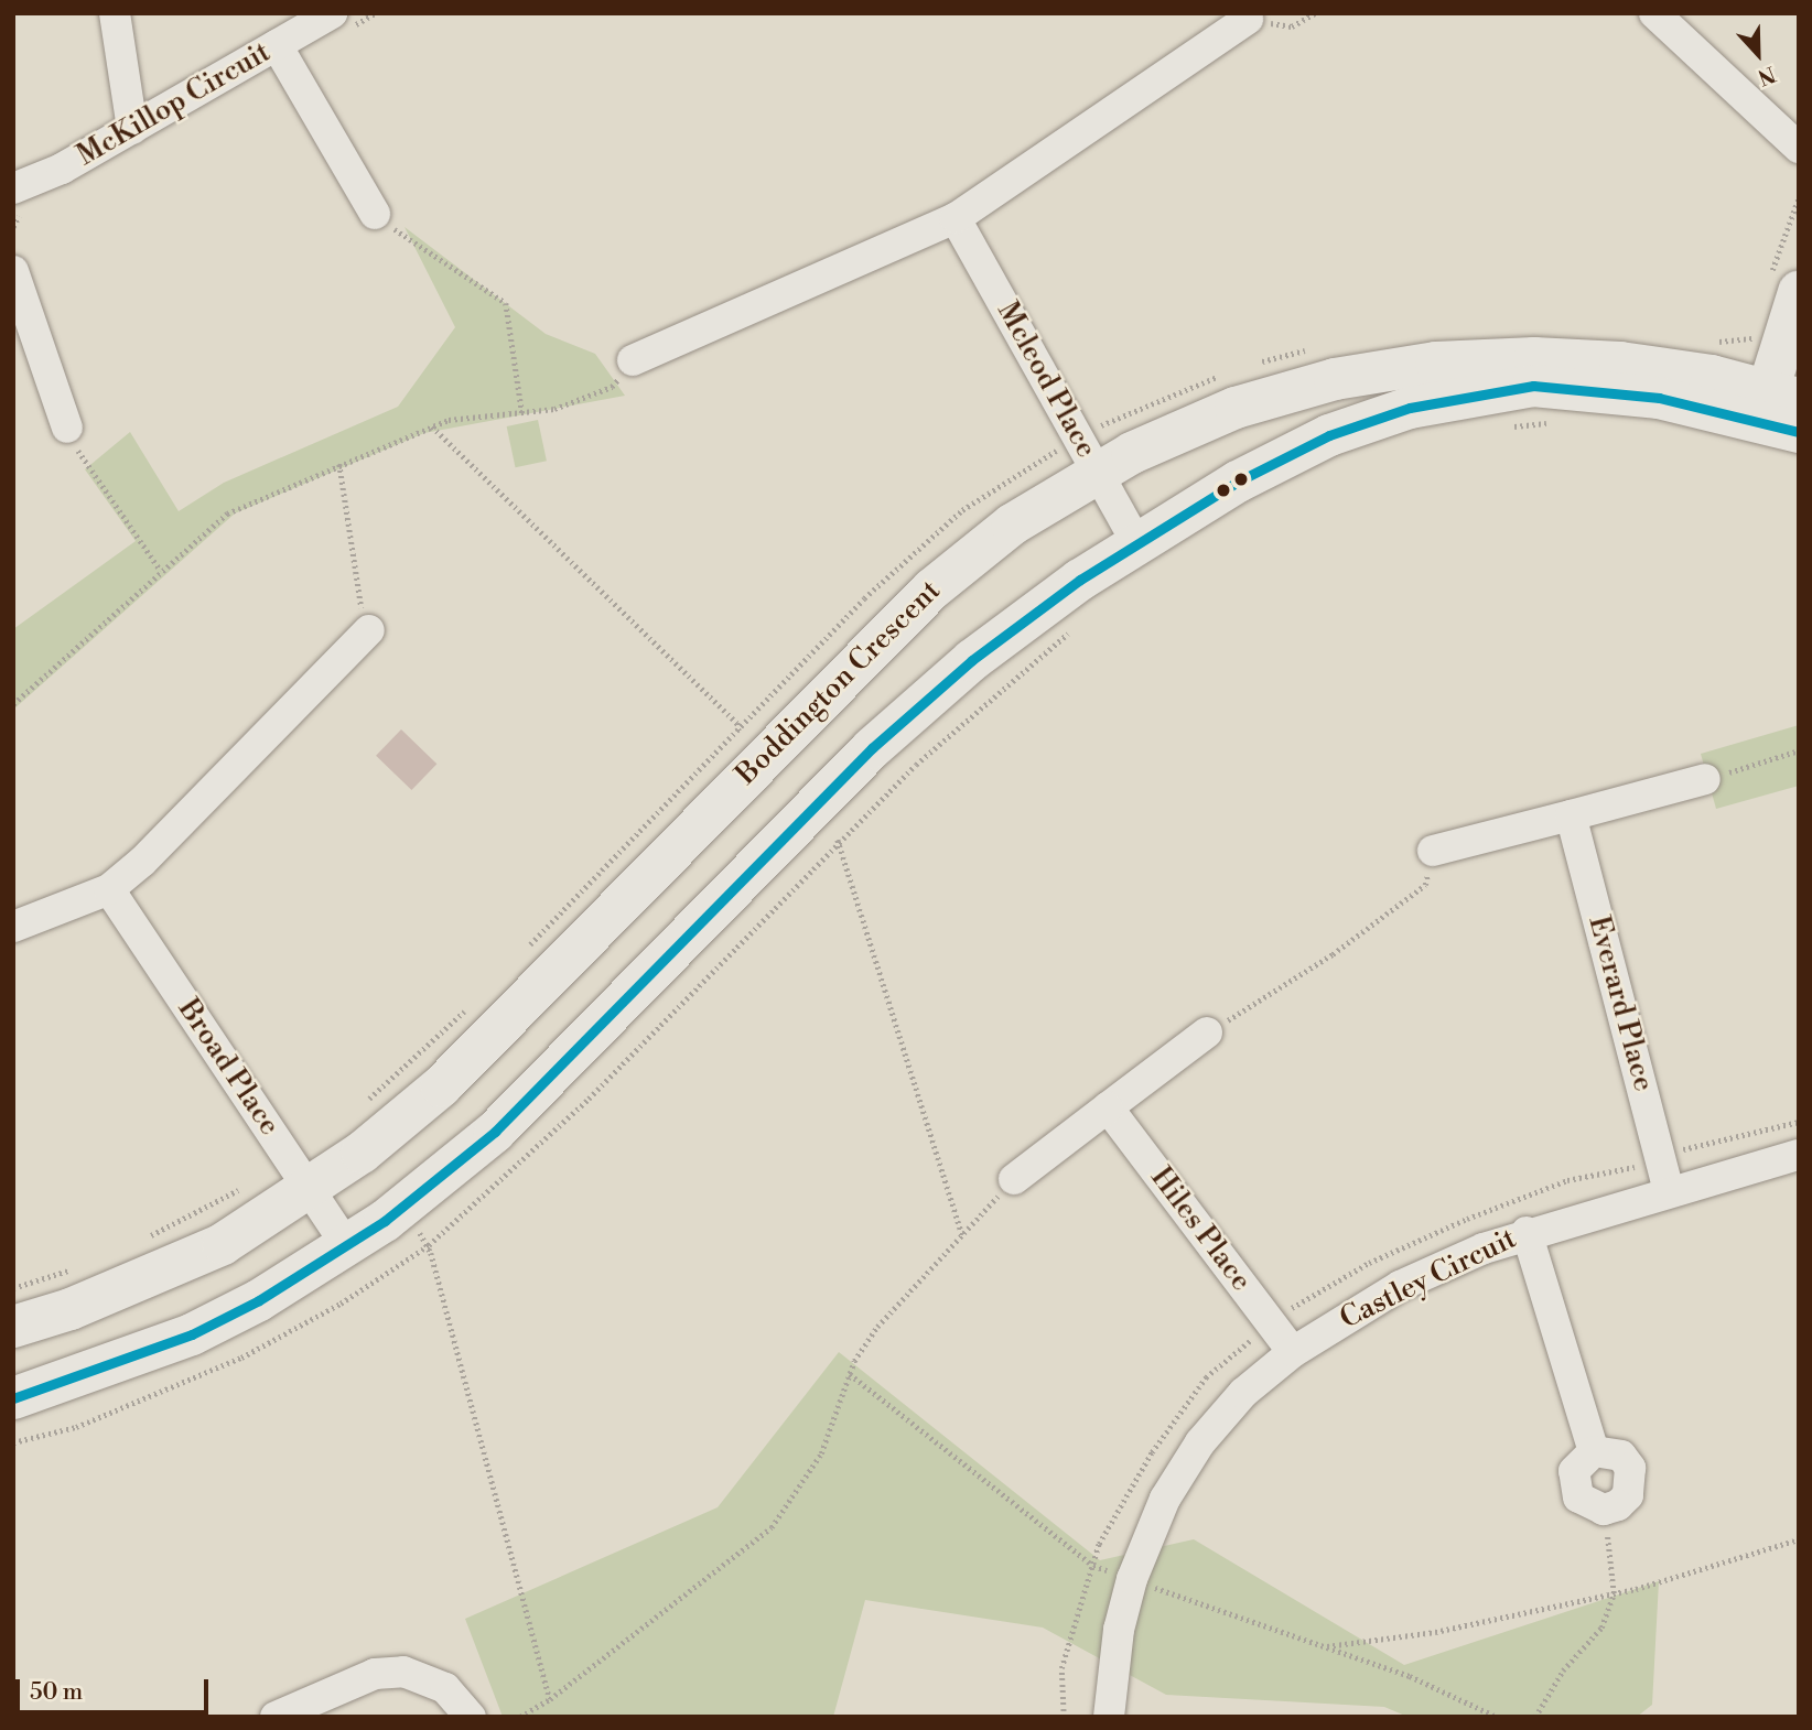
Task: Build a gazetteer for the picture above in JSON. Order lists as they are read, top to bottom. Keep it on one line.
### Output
{"streets":{"street":["McKillop Circuit","Mcleod Place","Boddington Crescent","Everard Place","Broad Place","Hiles Place","Castley Circuit"]},"crossings":[["Mcleod Place","Boddington Crescent"],["Boddington Crescent","Broad Place"],["Everard Place","Castley Circuit"],["Hiles Place","Castley Circuit"]],"scale_bar":"50 m","north":"bottom"}
